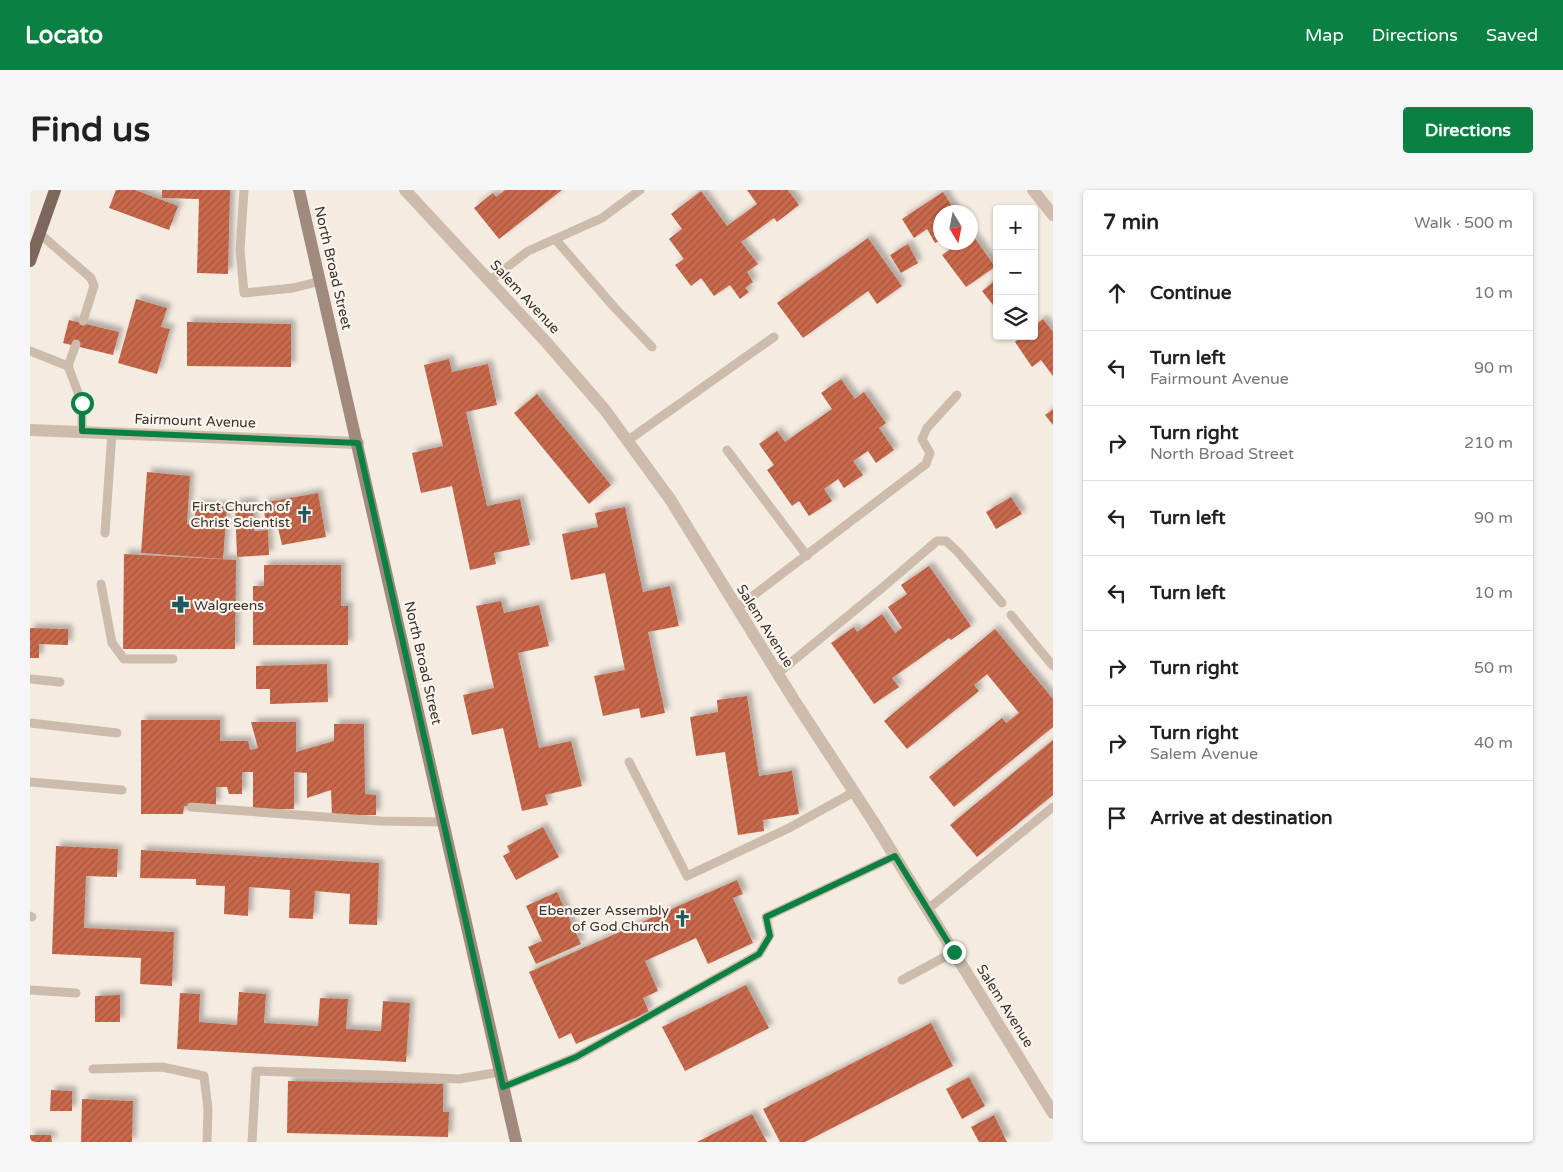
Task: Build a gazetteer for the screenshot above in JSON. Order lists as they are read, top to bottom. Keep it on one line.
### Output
{"streets":{"main road":["North Broad Street"],"street":["Salem Avenue","Fairmount Avenue"]},"crossings":[["North Broad Street","Fairmount Avenue"]],"places":{"church":["First Church of Christ Scientist","Ebenezer Assembly of God Church"],"pharmacy":["Walgreens"]},"north":"bottom","page":{"header":"Locato","nav":["Map","Directions","Saved"],"buttons":"Directions","title":"Find us","heading":["7 min","Walk · 500 m"],"map_buttons":["+","−"],"list":[["Continue","10 m"],["Turn left","Fairmount Avenue","90 m"],["Turn right","North Broad Street","210 m"],["Turn left","90 m"],["Turn left","10 m"],["Turn right","50 m"],["Turn right","Salem Avenue","40 m"],"Arrive at destination"]}}
